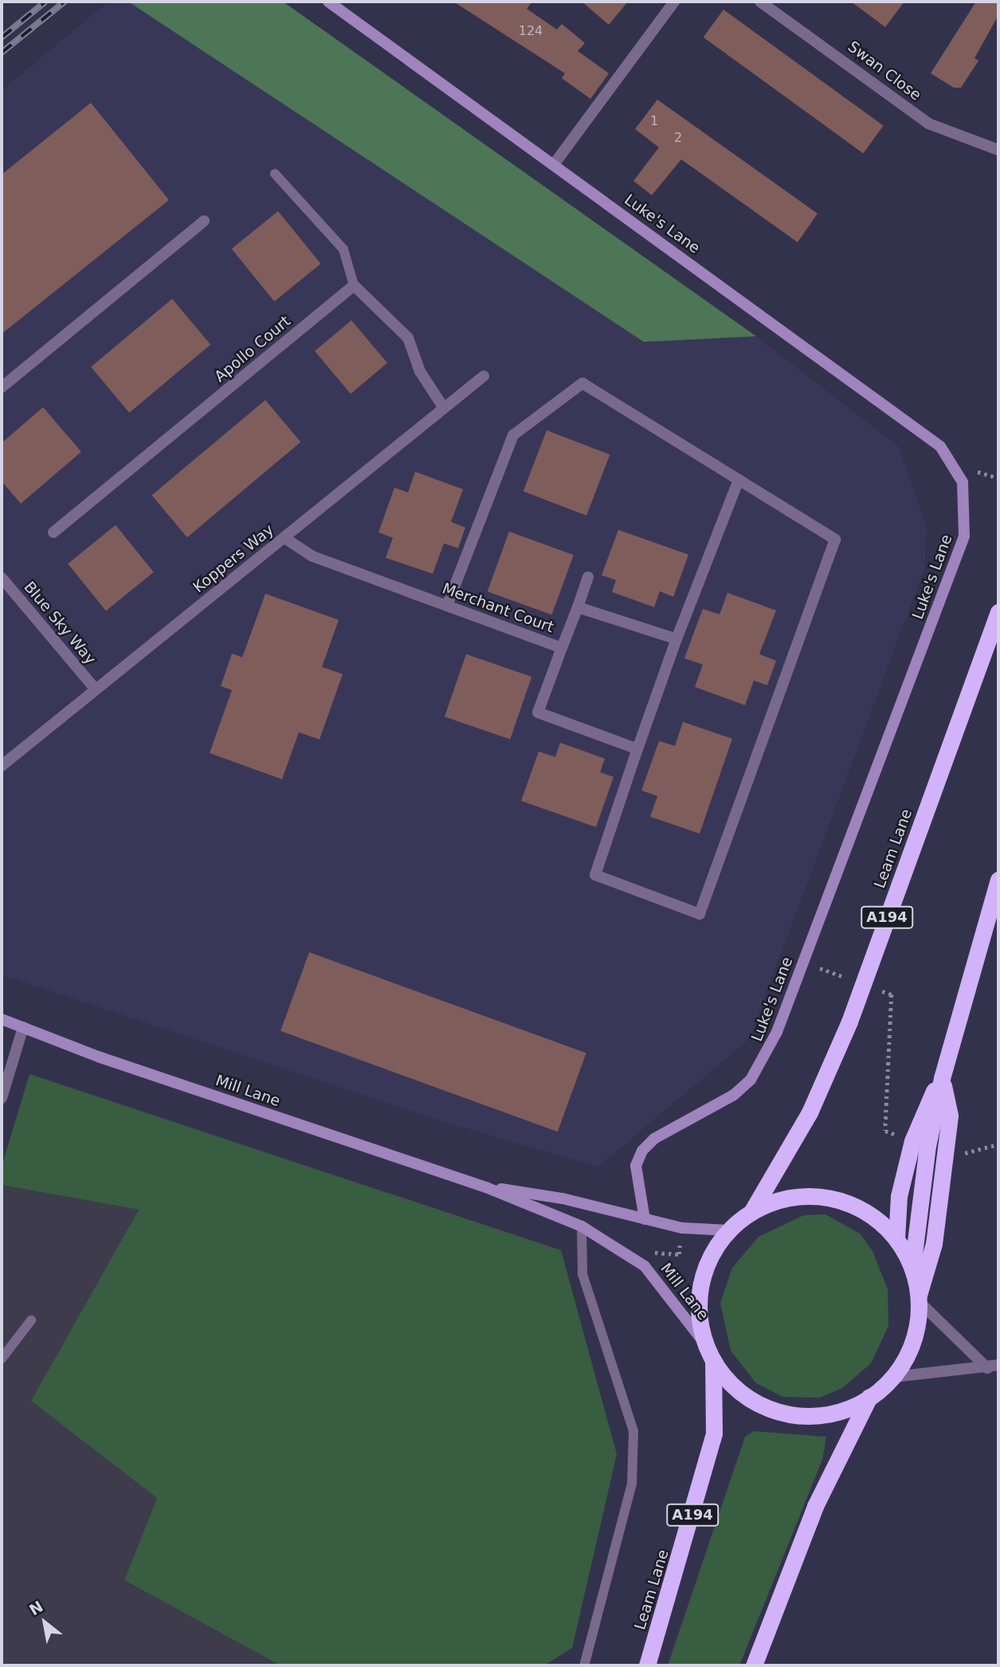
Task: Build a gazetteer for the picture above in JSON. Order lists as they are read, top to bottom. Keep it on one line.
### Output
{"streets":{"highway":["Leam Lane","A194"],"street":["Swan Close","Luke's Lane","Apollo Court","Koppers Way","Merchant Court","Blue Sky Way","Mill Lane"]},"crossings":[["Luke's Lane","Mill Lane"],["Koppers Way","Merchant Court"],["Koppers Way","Blue Sky Way"],["Leam Lane","Mill Lane"]],"house_numbers":["124","1","2"],"north":"top left"}
